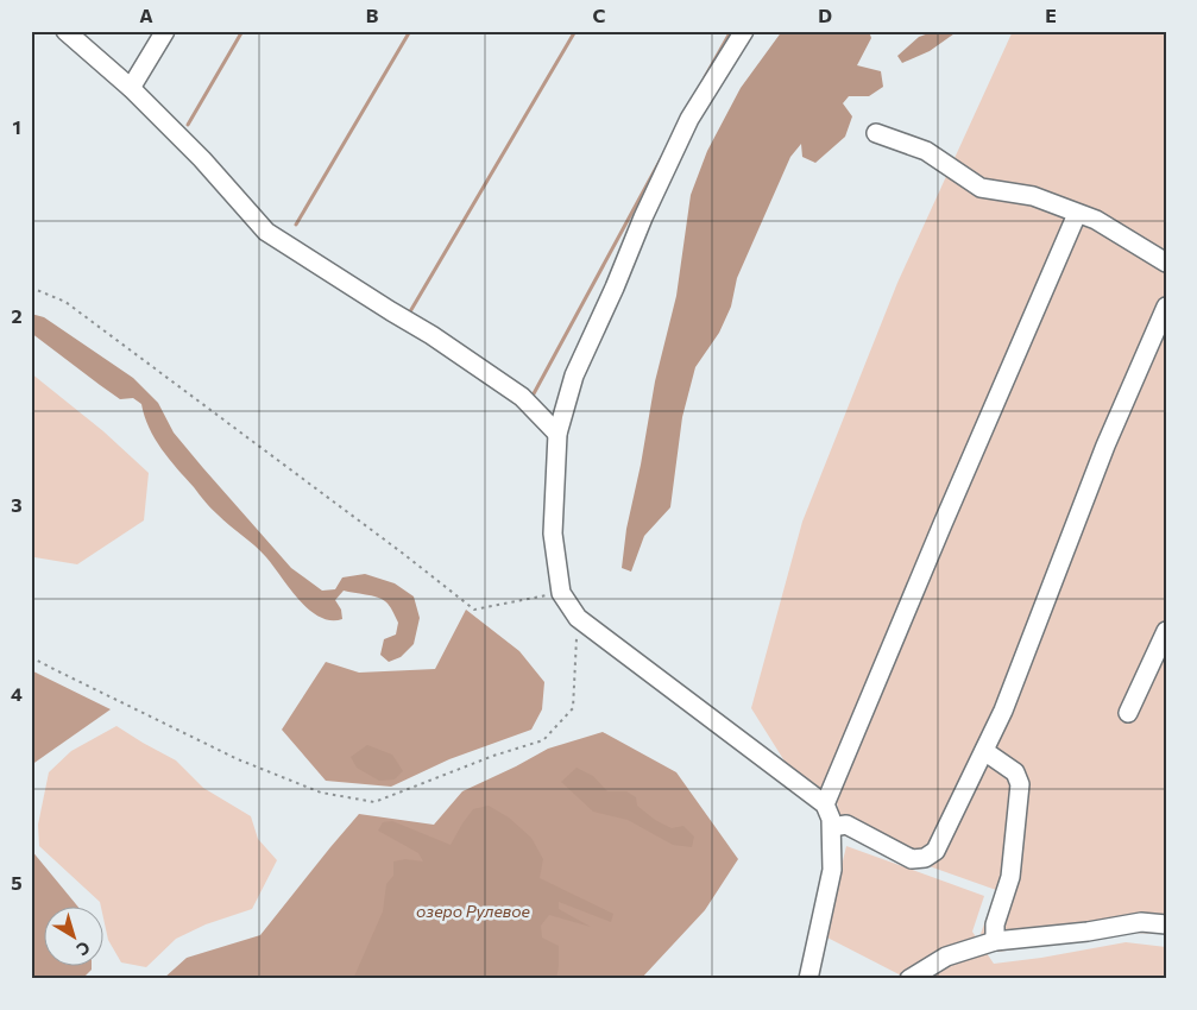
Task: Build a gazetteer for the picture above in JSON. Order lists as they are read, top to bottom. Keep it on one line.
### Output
{"water":["озеро Рулевое"],"north":"bottom right","grid":{"columns":["A","B","C","D","E"],"rows":["1","2","3","4","5"]}}
